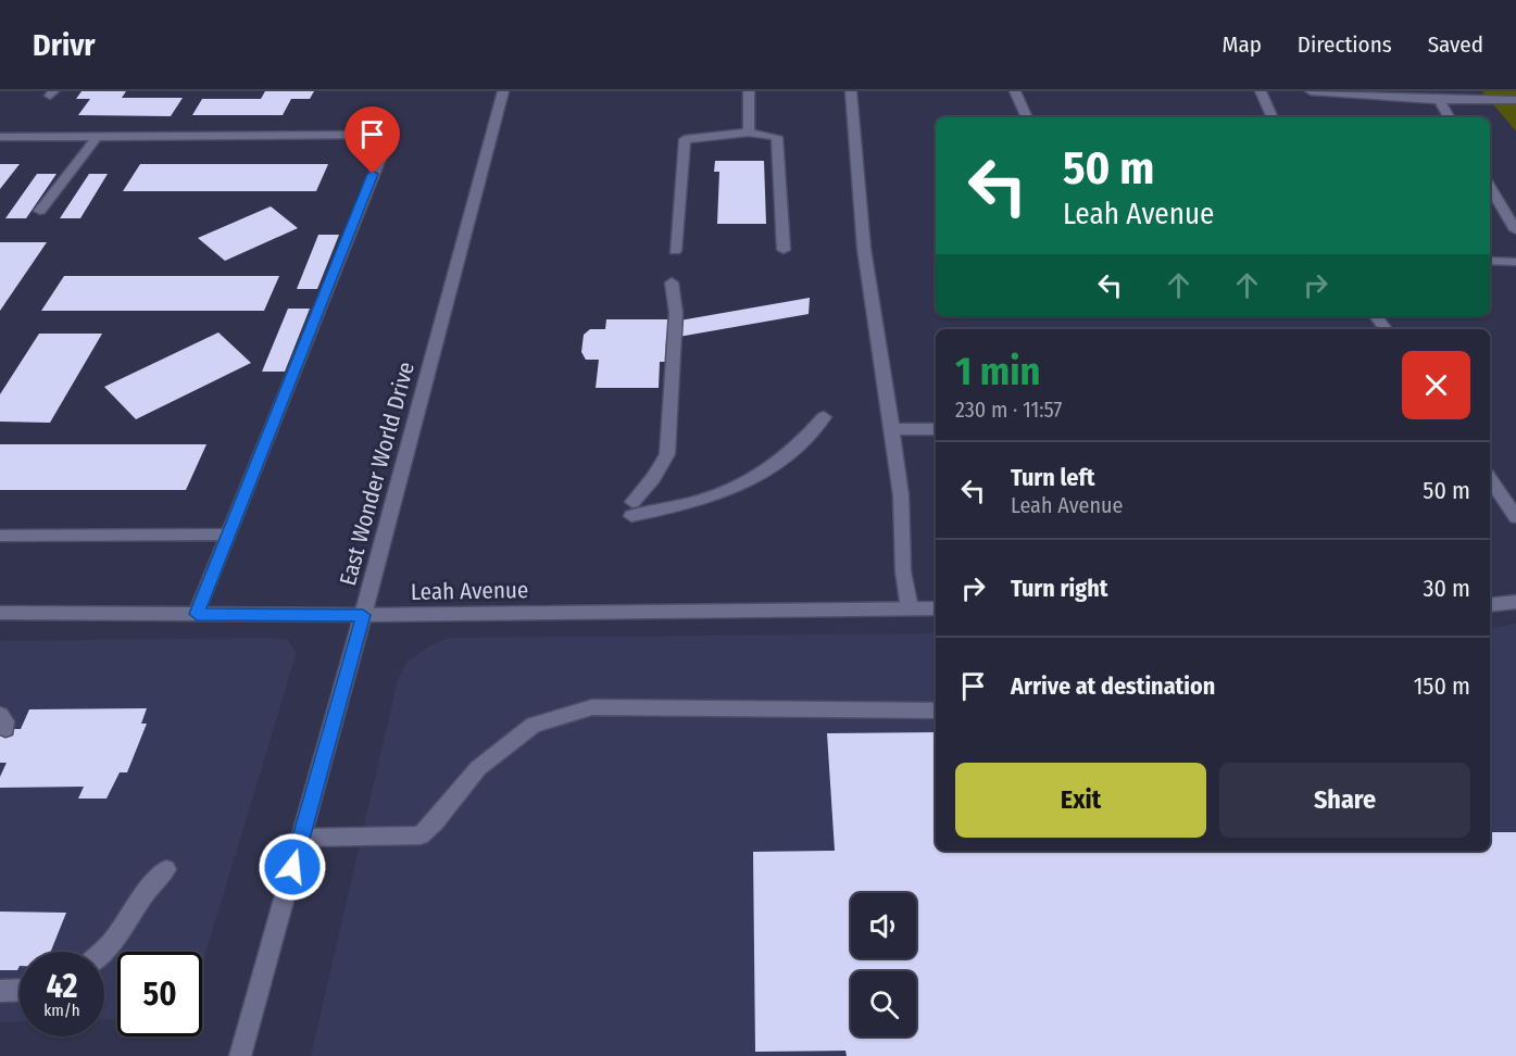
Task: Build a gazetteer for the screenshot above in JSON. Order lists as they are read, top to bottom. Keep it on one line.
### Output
{"streets":{"main road":["East Wonder World Drive","Leah Avenue"]},"crossings":[["East Wonder World Drive","Leah Avenue"]],"page":{"header":"Drivr","nav":["Map","Directions","Saved"],"turn":["50 m","Leah Avenue"],"heading":["1 min","230 m · 11:57"],"list":[{"name":"Turn left","note":"Leah Avenue","value":"50 m"},{"name":"Turn right","value":"30 m"},{"name":"Arrive at destination","value":"150 m"}],"buttons":["Exit","Share"],"speed":"42 km/h","limit":"50"}}
